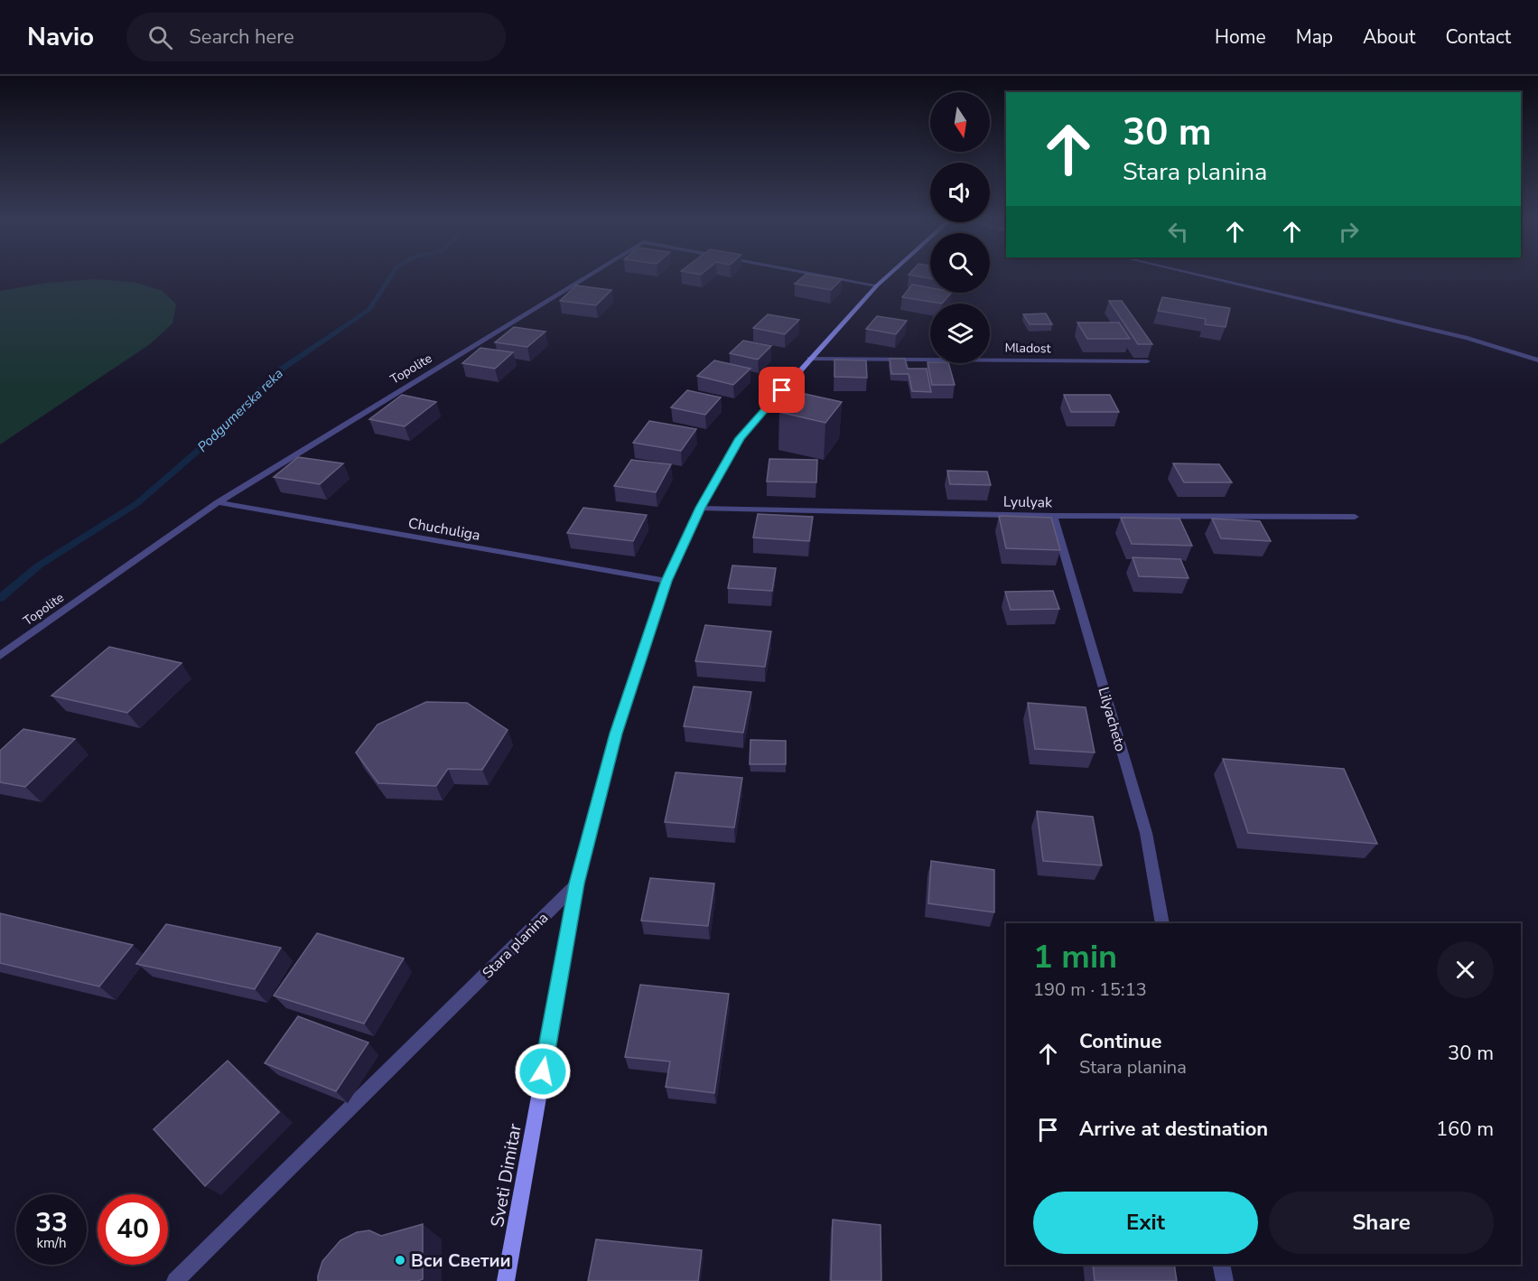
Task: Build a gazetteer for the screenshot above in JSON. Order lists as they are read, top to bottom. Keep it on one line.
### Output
{"streets":{"street":["Mladost","Topolite","Lyulyak","Chuchuliga","Lilyacheto","Stara planina","Sveti Dimitar"]},"crossings":[["Topolite","Chuchuliga"],["Lyulyak","Lilyacheto"],["Stara planina","Sveti Dimitar"]],"water":["Podgumerska reka"],"places":["Вси Светии"],"north":"bottom","page":{"header":"Navio","search":"Search here","nav":["Home","Map","About","Contact"],"turn":["30 m","Stara planina"],"heading":["1 min","190 m · 15:13"],"list":[{"name":"Continue","note":"Stara planina","value":"30 m"},{"name":"Arrive at destination","value":"160 m"}],"buttons":["Exit","Share"],"speed":"33 km/h","limit":"40"}}
